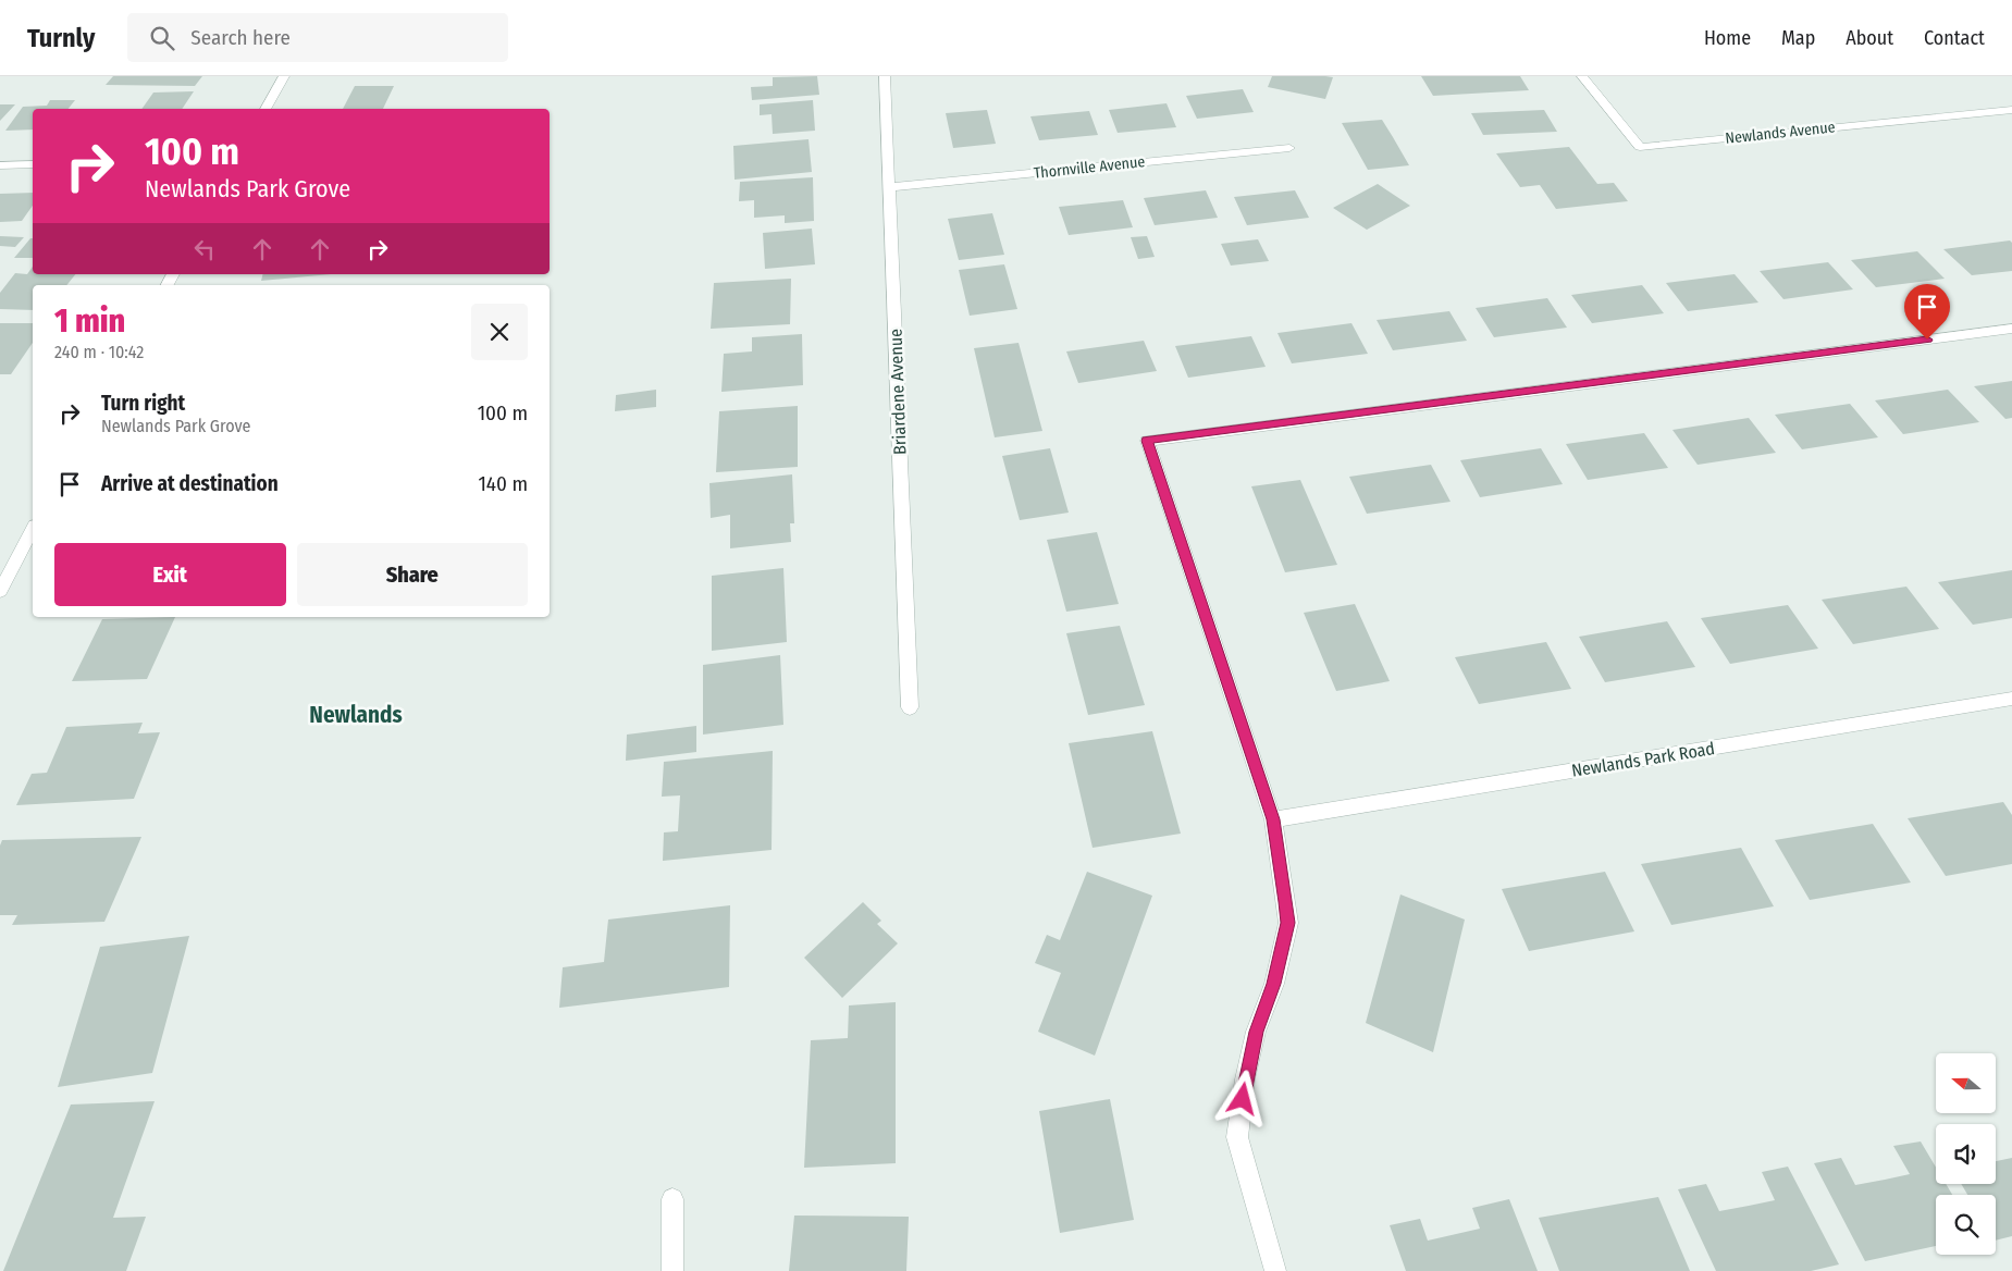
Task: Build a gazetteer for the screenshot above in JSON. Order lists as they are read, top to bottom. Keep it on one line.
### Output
{"streets":{"street":["Newlands Avenue","Thornville Avenue","Briardene Avenue","Newlands Park Road"]},"crossings":[["Thornville Avenue","Briardene Avenue"]],"districts":["Newlands"],"north":"left","page":{"header":"Turnly","search":"Search here","nav":["Home","Map","About","Contact"],"turn":["100 m","Newlands Park Grove"],"heading":["1 min","240 m · 10:42"],"list":[{"name":"Turn right","note":"Newlands Park Grove","value":"100 m"},{"name":"Arrive at destination","value":"140 m"}],"buttons":["Exit","Share"]}}
